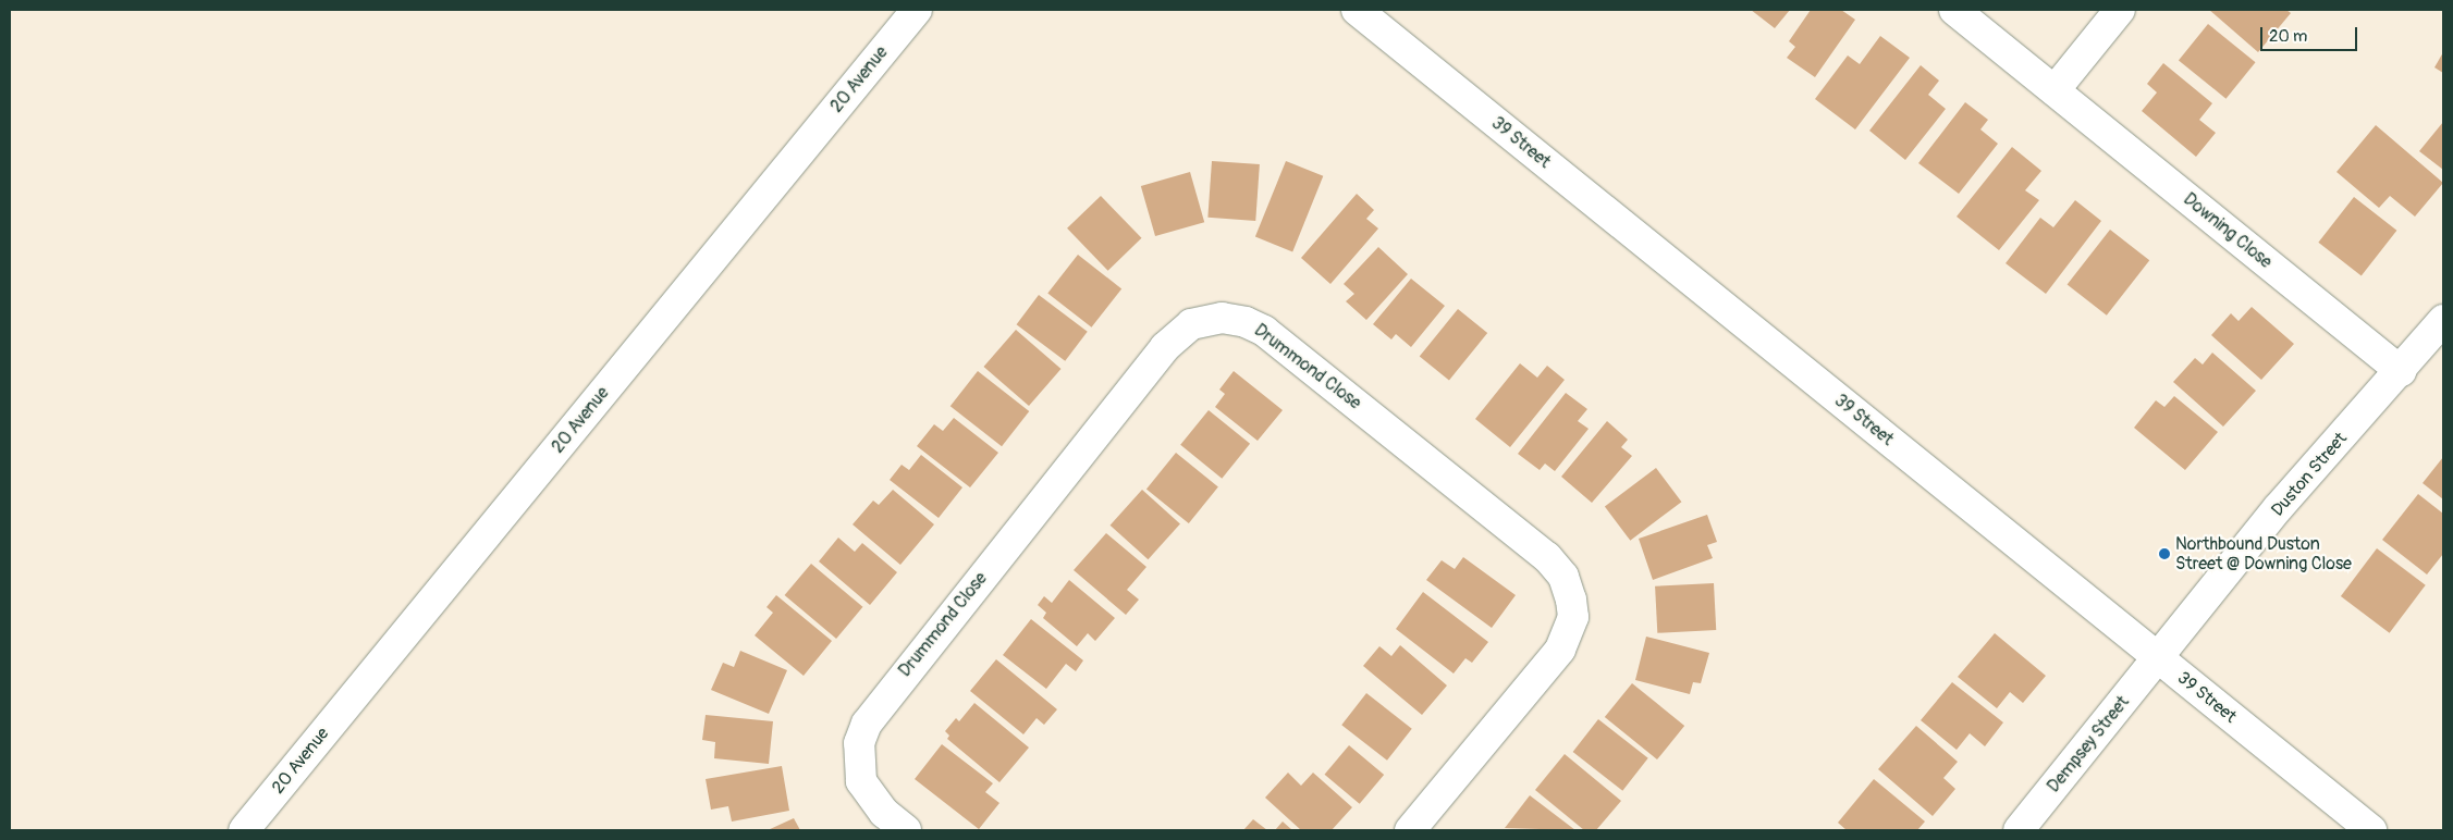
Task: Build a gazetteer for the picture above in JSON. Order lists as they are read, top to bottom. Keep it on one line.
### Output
{"streets":{"street":["20 Avenue","39 Street","Downing Close","Drummond Close","Duston Street","Dempsey Street"]},"crossings":[["39 Street","Duston Street"],["39 Street","Dempsey Street"],["Downing Close","Duston Street"],["Duston Street","Dempsey Street"]],"places":["Northbound Duston Street @ Downing Close"],"scale_bar":"20 m"}
